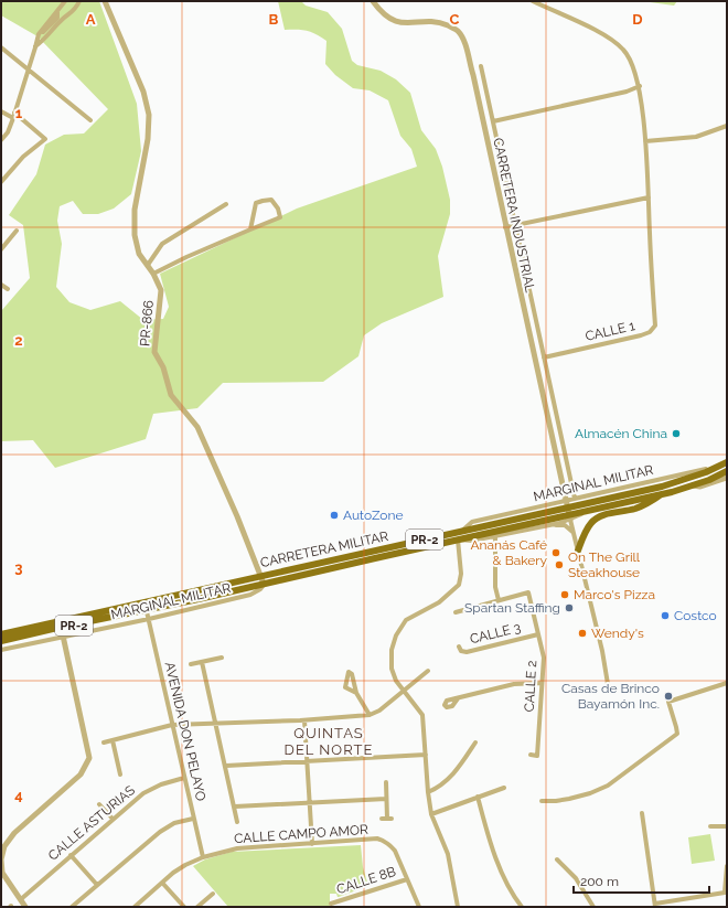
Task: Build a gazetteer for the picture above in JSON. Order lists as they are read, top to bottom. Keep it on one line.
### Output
{"streets":{"main road":["PR-2","CARRETERA MILITAR"],"street":["CARRETERA INDUSTRIAL","PR-866","CALLE 1","MARGINAL MILITAR","CALLE 3","CALLE 2","AVENIDA DON PELAYO","CALLE ASTURIAS","CALLE CAMPO AMOR","CALLE 8B"]},"crossings":[["CARRETERA INDUSTRIAL","MARGINAL MILITAR"],["CARRETERA INDUSTRIAL","CARRETERA MILITAR"],["PR-866","MARGINAL MILITAR"],["PR-866","CARRETERA MILITAR"],["MARGINAL MILITAR","CARRETERA MILITAR"],["MARGINAL MILITAR","AVENIDA DON PELAYO"],["CARRETERA MILITAR","AVENIDA DON PELAYO"],["CALLE 3","CALLE 2"],["AVENIDA DON PELAYO","CALLE ASTURIAS"],["AVENIDA DON PELAYO","CALLE CAMPO AMOR"],["CALLE CAMPO AMOR","CALLE 8B"]],"districts":["QUINTAS DEL NORTE"],"places":["Almacén China","AutoZone","Ananás Café & Bakery","On The Grill Steakhouse","Marco's Pizza","Spartan Staffing","Costco","Wendy's","Casas de Brinco Bayamón Inc."],"scale_bar":"200 m","grid":{"columns":["A","B","C","D"],"rows":["1","2","3","4"]}}
